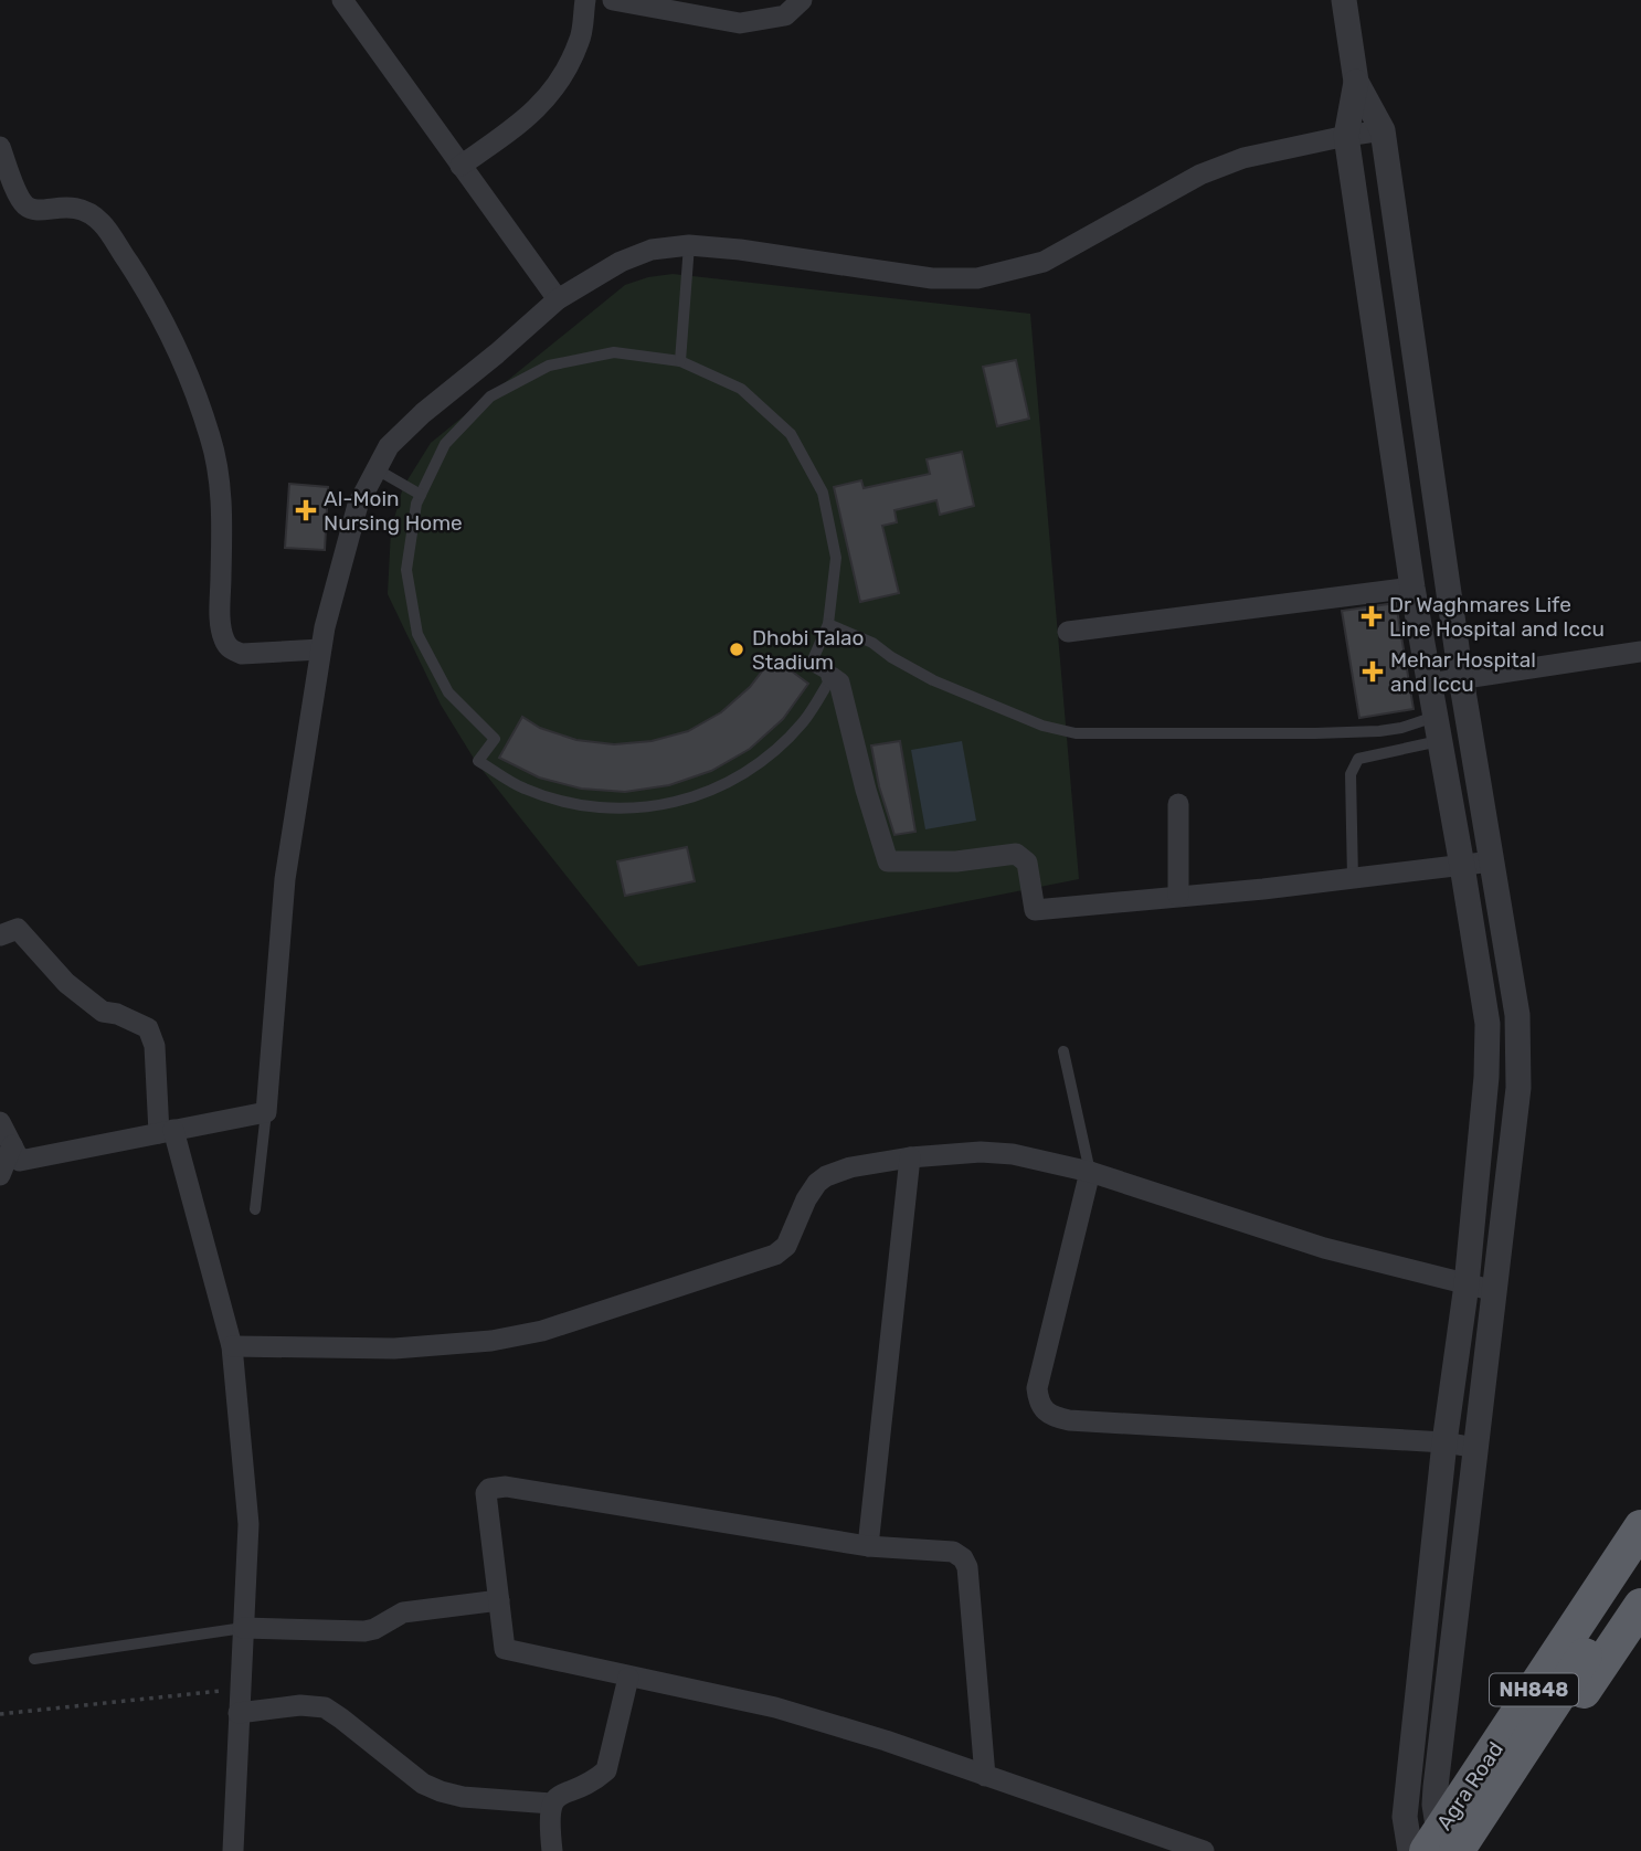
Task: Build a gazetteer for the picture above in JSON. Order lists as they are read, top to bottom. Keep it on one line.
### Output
{"streets":{"highway":["NH848","Agra Road"]},"places":{"health":["Al-Moin Nursing Home","Dr Waghmares Life Line Hospital and Iccu","Mehar Hospital and Iccu"],"other":["Dhobi Talao Stadium"]}}
